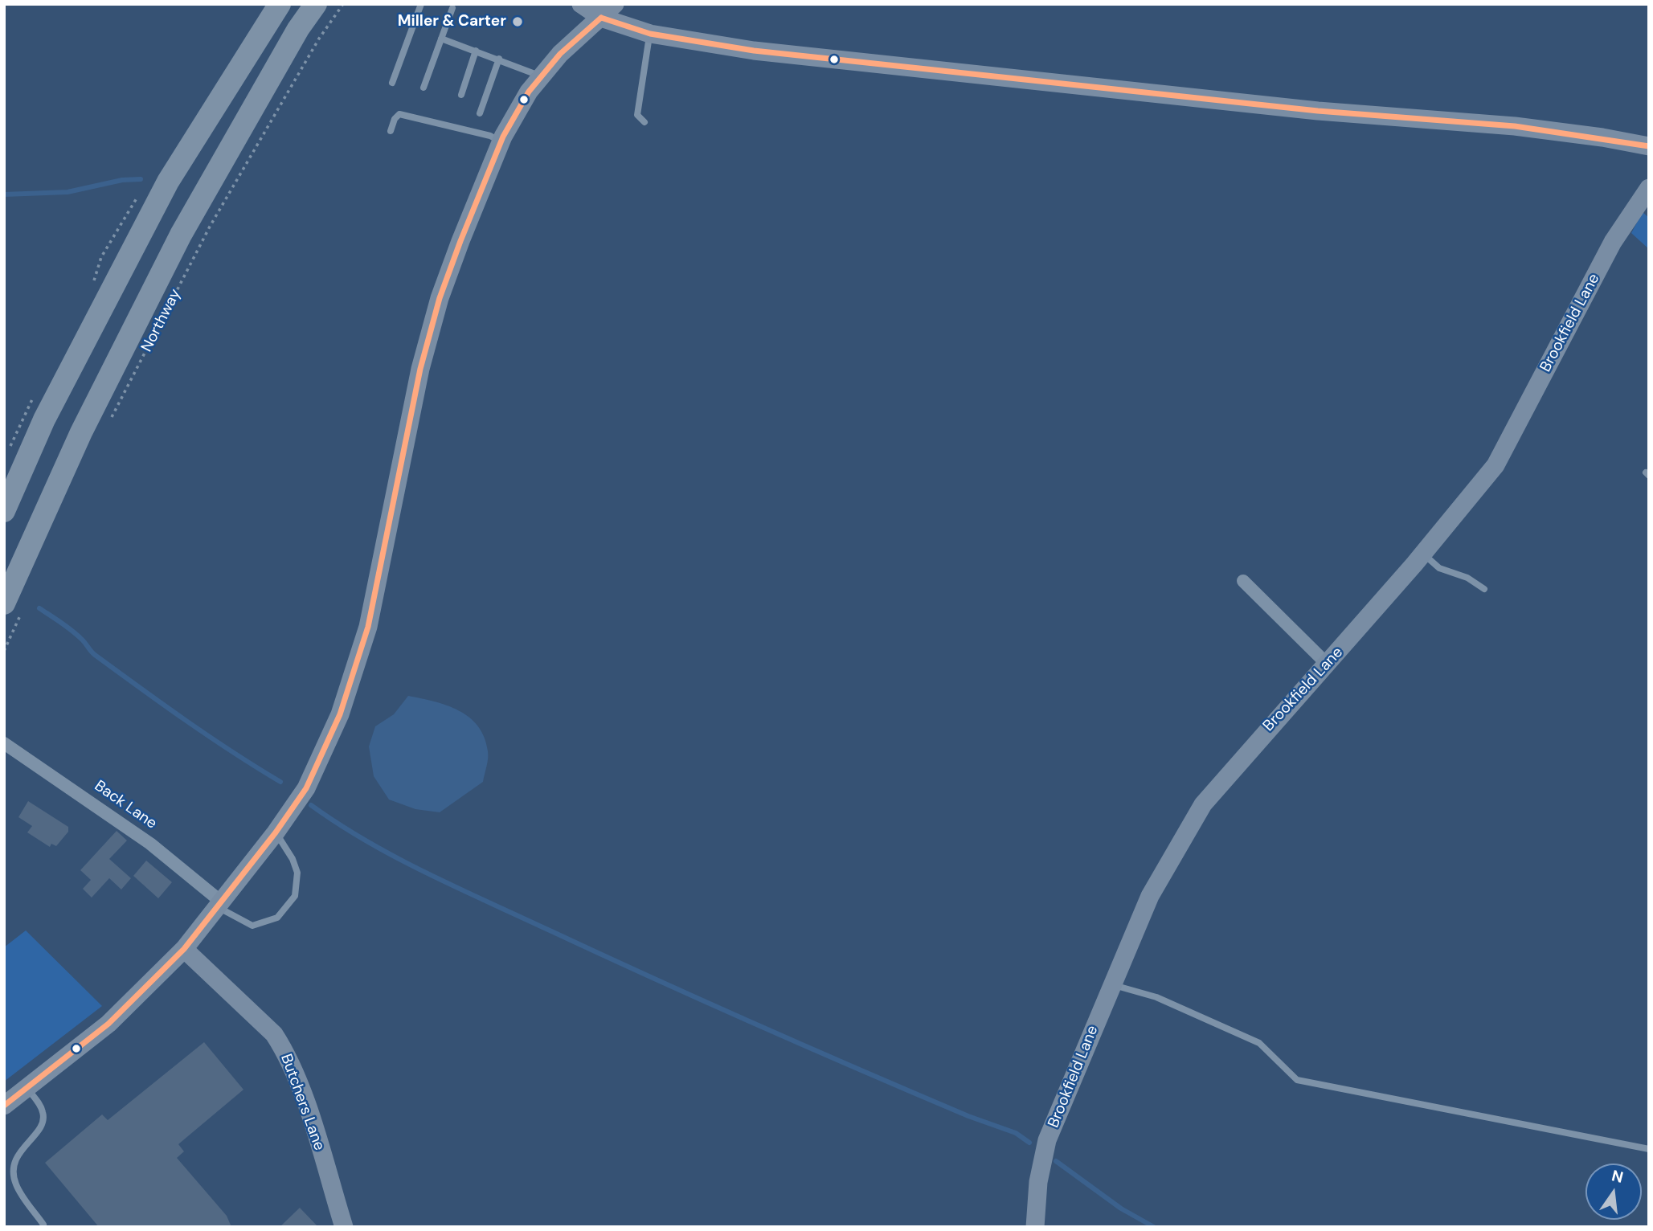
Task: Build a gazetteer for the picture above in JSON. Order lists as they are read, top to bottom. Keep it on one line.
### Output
{"streets":{"highway":["Northway"],"street":["Brookfield Lane","Back Lane","Butchers Lane"]},"places":["Miller & Carter"],"north":"top"}
